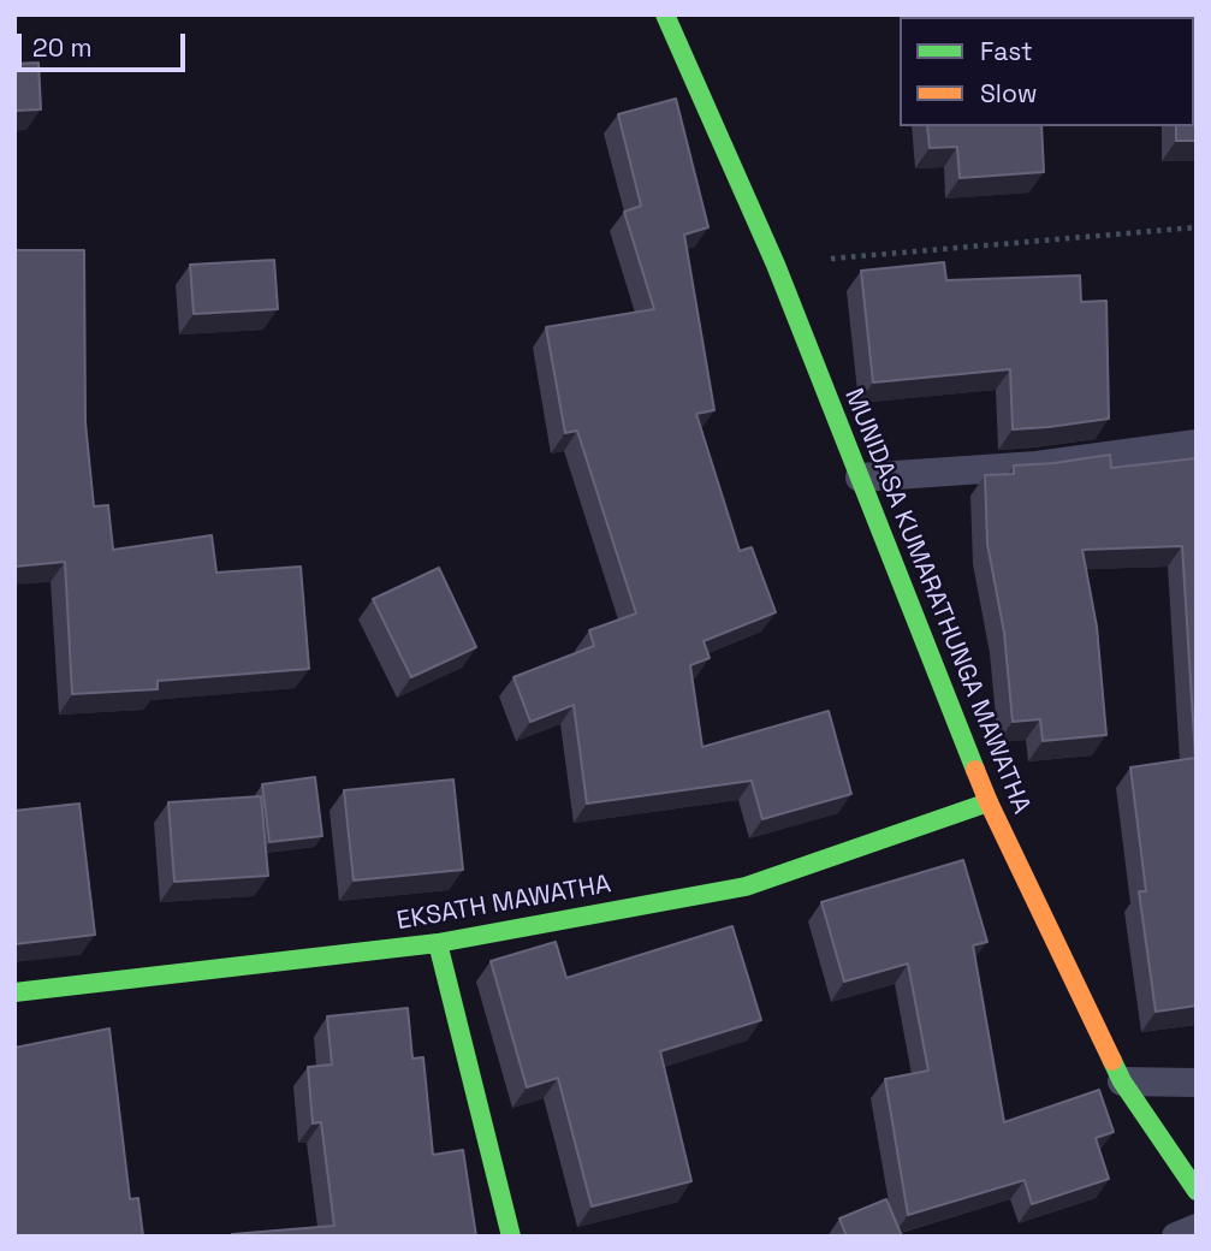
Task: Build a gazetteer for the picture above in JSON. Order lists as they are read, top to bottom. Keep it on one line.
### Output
{"streets":{"street":["MUNIDASA KUMARATHUNGA MAWATHA","EKSATH MAWATHA"]},"crossings":[["MUNIDASA KUMARATHUNGA MAWATHA","EKSATH MAWATHA"]],"legend":["Fast","Slow"],"scale_bar":"20 m"}
